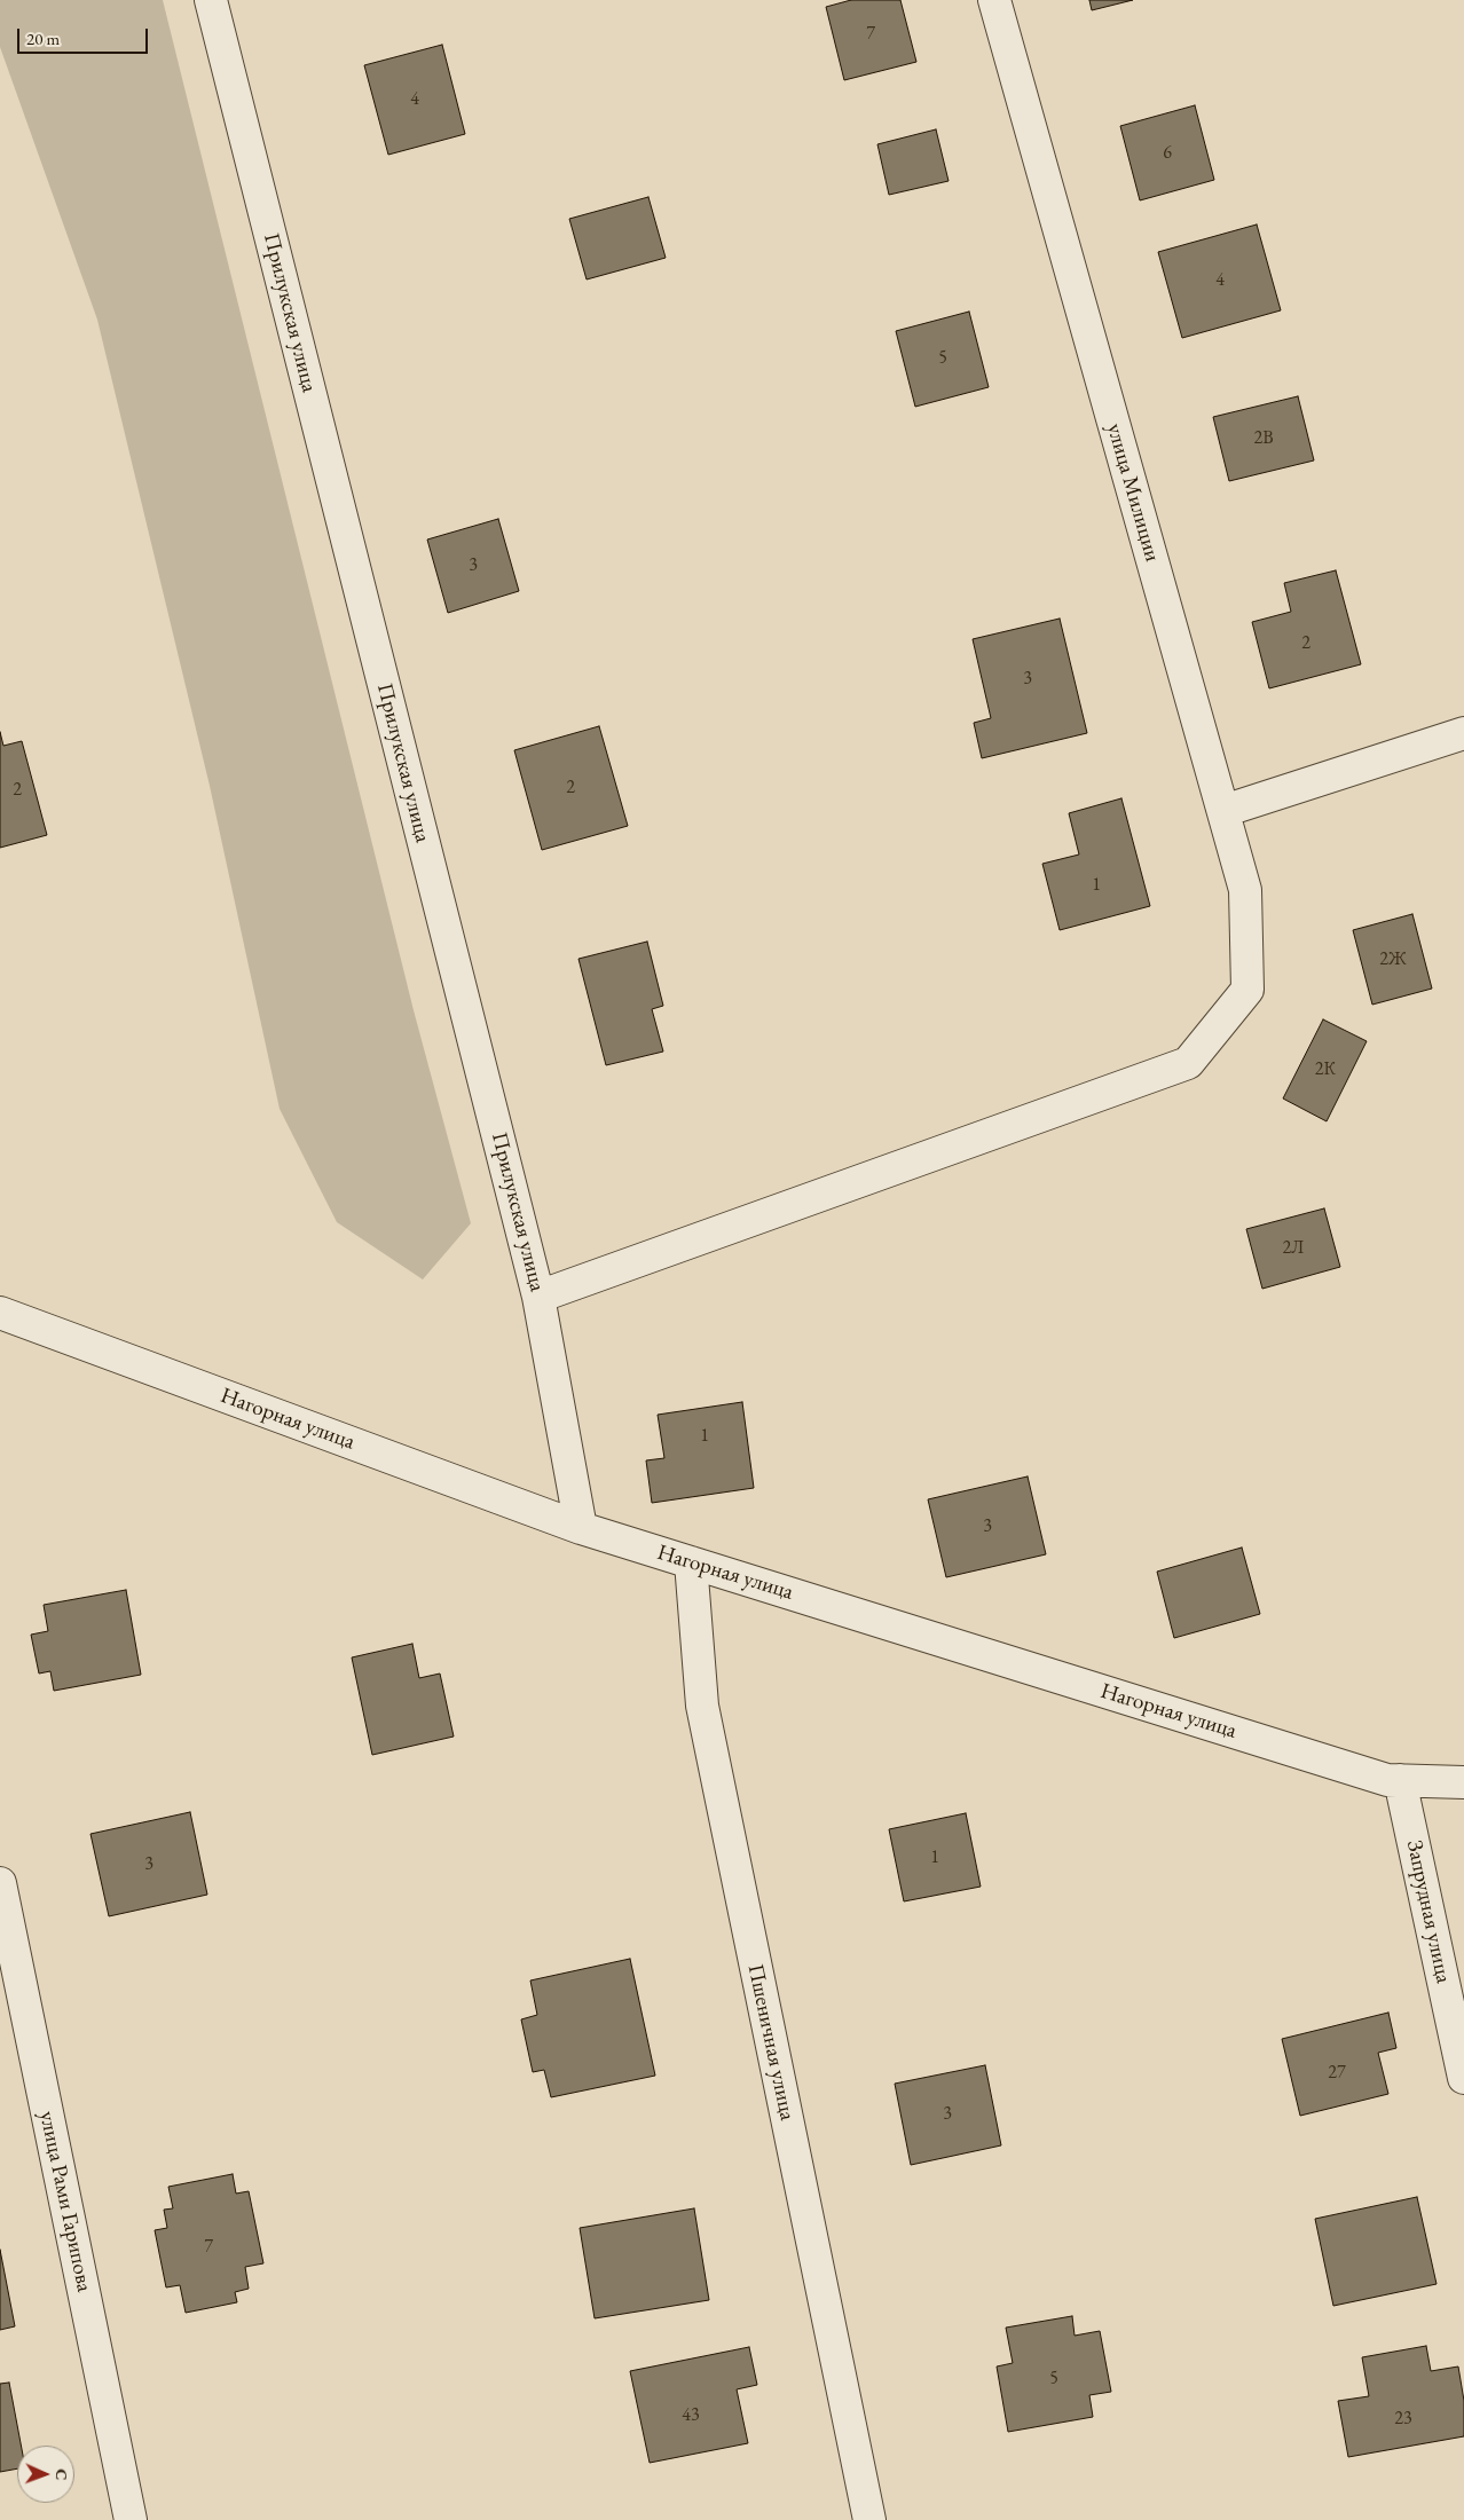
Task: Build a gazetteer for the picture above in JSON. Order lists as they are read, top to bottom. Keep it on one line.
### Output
{"streets":{"street":["Прилукская улица","улица Милиции","Нагорная улица","Запрудная улица","Пшеничная улица","улица Рами Гарипова"]},"crossings":[["Прилукская улица","улица Милиции"],["Прилукская улица","Нагорная улица"],["Нагорная улица","Запрудная улица"],["Нагорная улица","Пшеничная улица"]],"house_numbers":["7","4","6","4","5","2В","3","2","3","2","2","1","2Ж","2К","2Л","1","3","1","3","27","3","7","5","43","23"],"scale_bar":"20 m","north":"right"}
